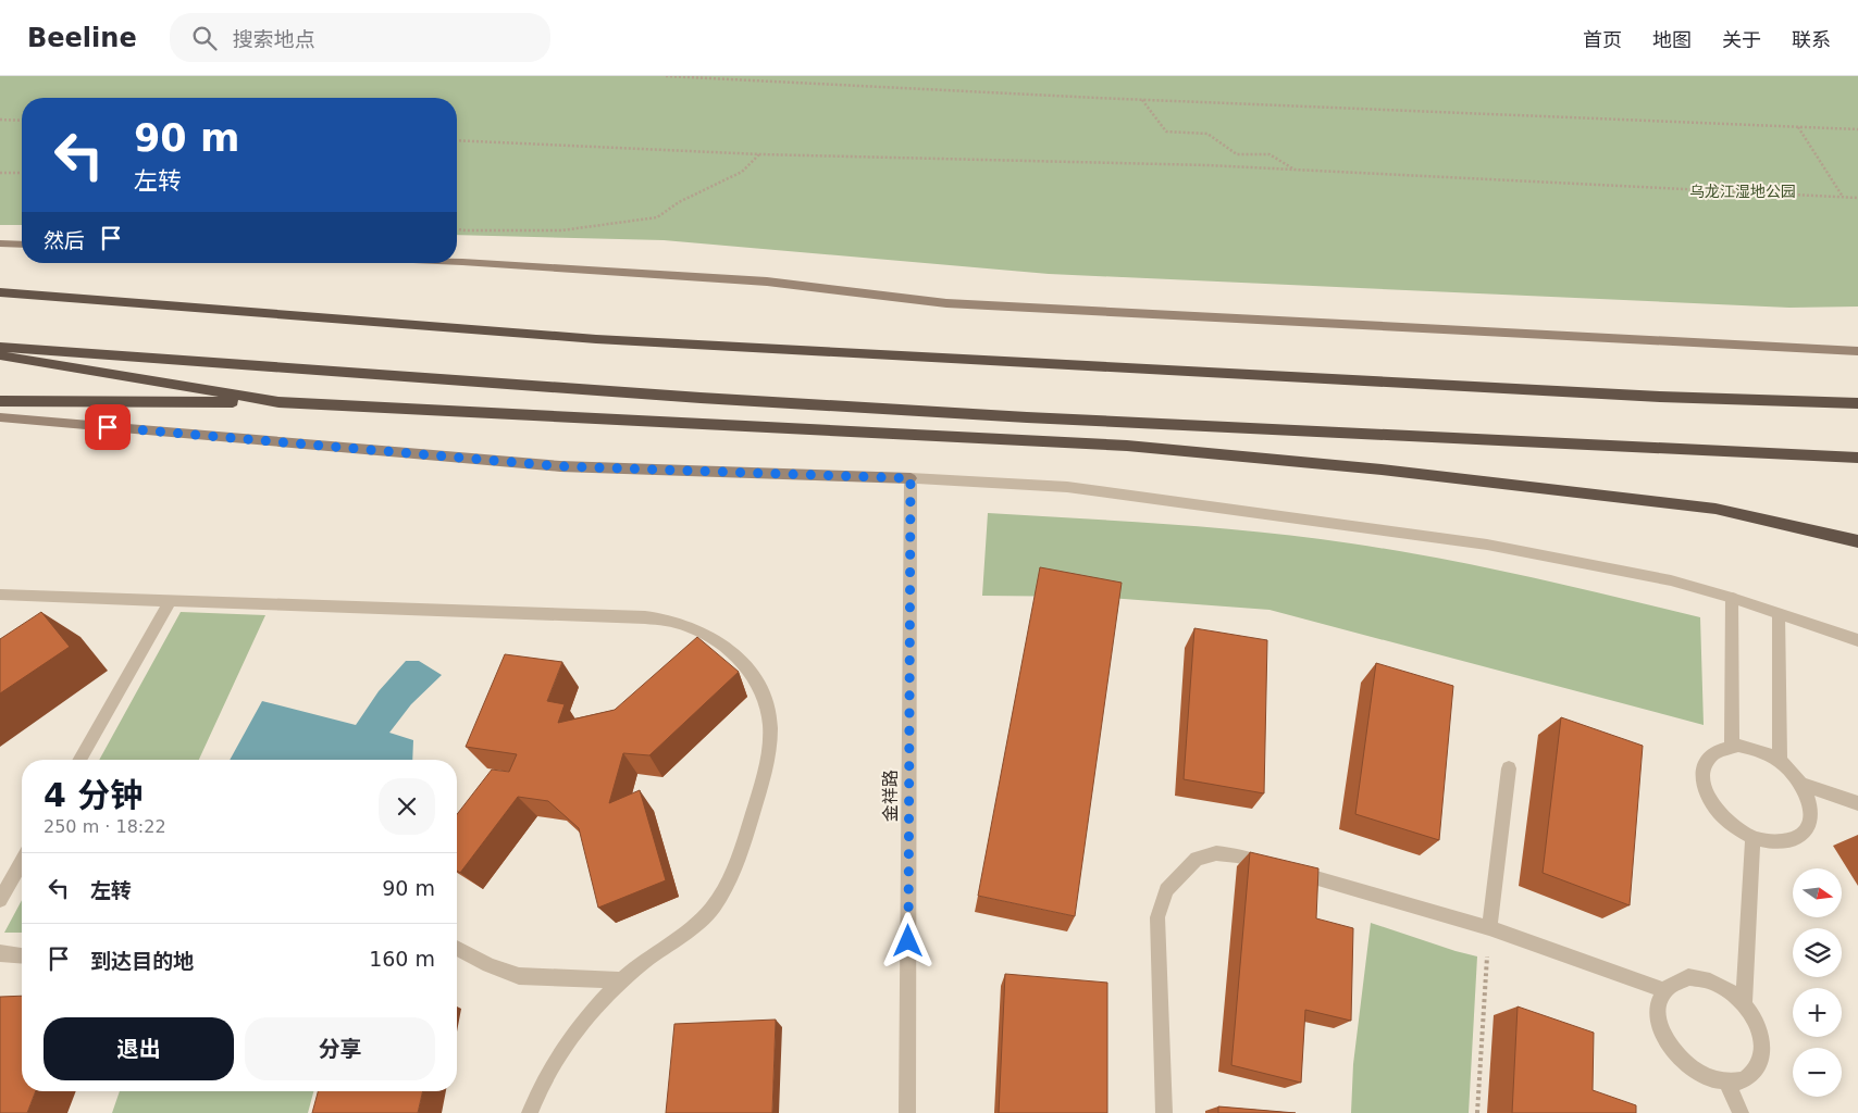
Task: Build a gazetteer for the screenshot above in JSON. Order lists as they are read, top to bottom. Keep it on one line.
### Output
{"streets":{"street":["金祥路"]},"parks":["乌龙江湿地公园"],"north":"right","page":{"header":"Beeline","search":"搜索地点","nav":["首页","地图","关于","联系"],"turn":["90 m","左转"],"then":"然后","heading":["4 分钟","250 m · 18:22"],"list":[{"name":"左转","value":"90 m"},{"name":"到达目的地","value":"160 m"}],"map_buttons":["+","−"],"buttons":["退出","分享"]}}
